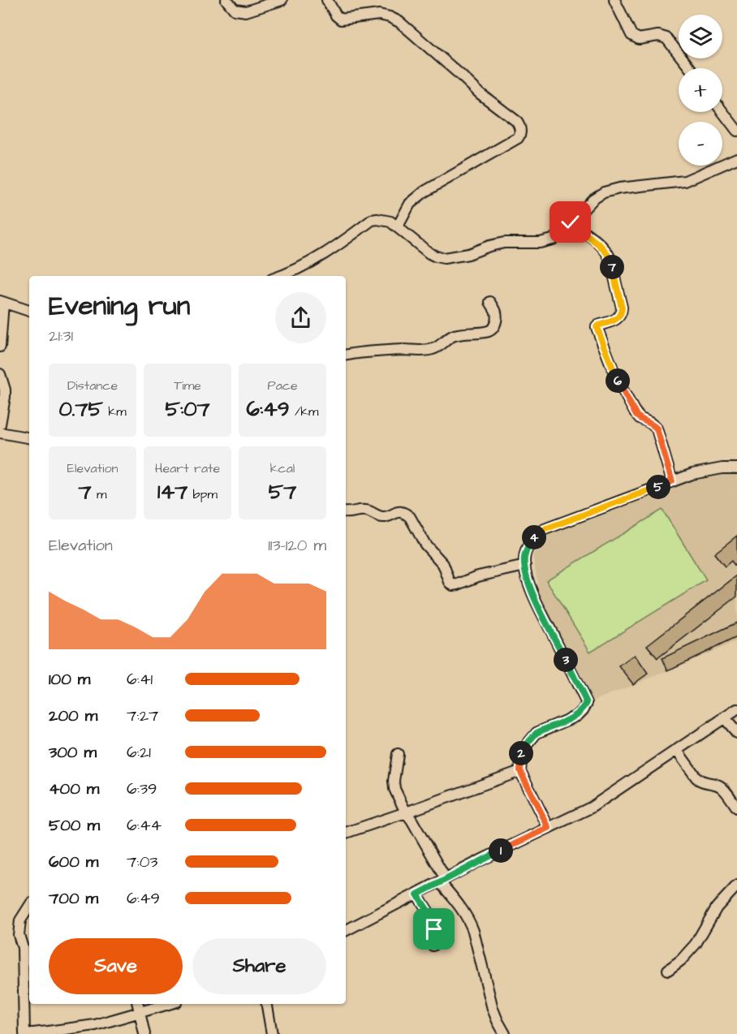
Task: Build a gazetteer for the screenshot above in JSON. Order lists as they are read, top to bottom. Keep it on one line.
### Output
{"page":{"map_buttons":["+","−"],"pins":["7","6","5","4","3","2","1"],"heading":["Evening run","21:31"],"stats":[["Distance","0.75 km"],["Time","5:07"],["Pace","6:49 /km"],["Elevation","7 m"],["Heart rate","147 bpm"],["kcal","57"]],"chart":["Elevation","113–120 m"],"list":[{"name":"100 m","note":"6:41"},{"name":"200 m","note":"7:27"},{"name":"300 m","note":"6:21"},{"name":"400 m","note":"6:39"},{"name":"500 m","note":"6:44"},{"name":"600 m","note":"7:03"},{"name":"700 m","note":"6:49"}],"buttons":["Save","Share"]}}
